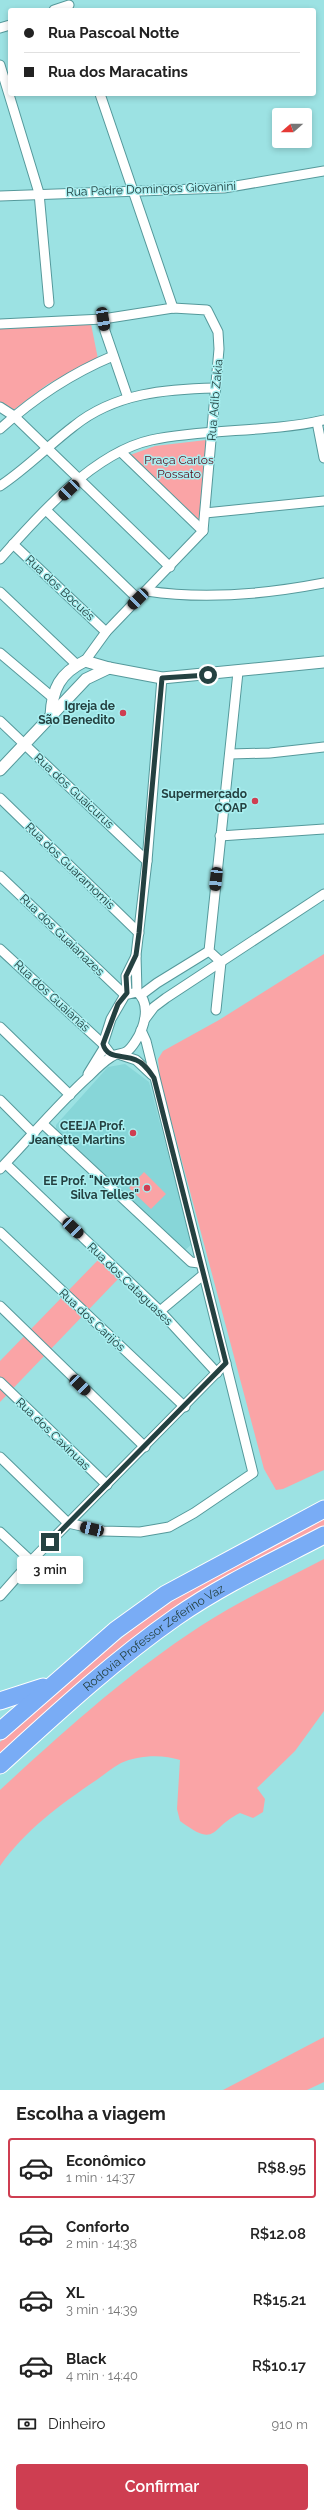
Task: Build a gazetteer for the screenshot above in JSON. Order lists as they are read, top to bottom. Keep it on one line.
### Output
{"streets":{"highway":["Rodovia Professor Zeferino Vaz"],"street":["Rua Padre Domingos Giovanini","Rua Adib Zakia","Rua dos Bocués","Rua dos Guaicurus","Rua dos Guaramomis","Rua dos Guaianazes","Rua dos Guaianãs","Rua dos Cataguases","Rua dos Carijós","Rua dos Caxinuas"]},"parks":["Praça Carlos Possato"],"places":["Igreja de São Benedito","Supermercado COAP","CEEJA Prof. Jeanette Martins","EE Prof. \"Newton Silva Telles\""],"north":"left","page":{"banner":["Rua Pascoal Notte","Rua dos Maracatins"],"bubble":"3 min","heading":"Escolha a viagem","list":[{"name":"Econômico","note":"1 min · 14:37","value":"R$8.95"},{"name":"Conforto","note":"2 min · 14:38","value":"R$12.08"},{"name":"XL","note":"3 min · 14:39","value":"R$15.21"},{"name":"Black","note":"4 min · 14:40","value":"R$10.17"}],"pay":["Dinheiro","910 m"],"buttons":"Confirmar"}}
